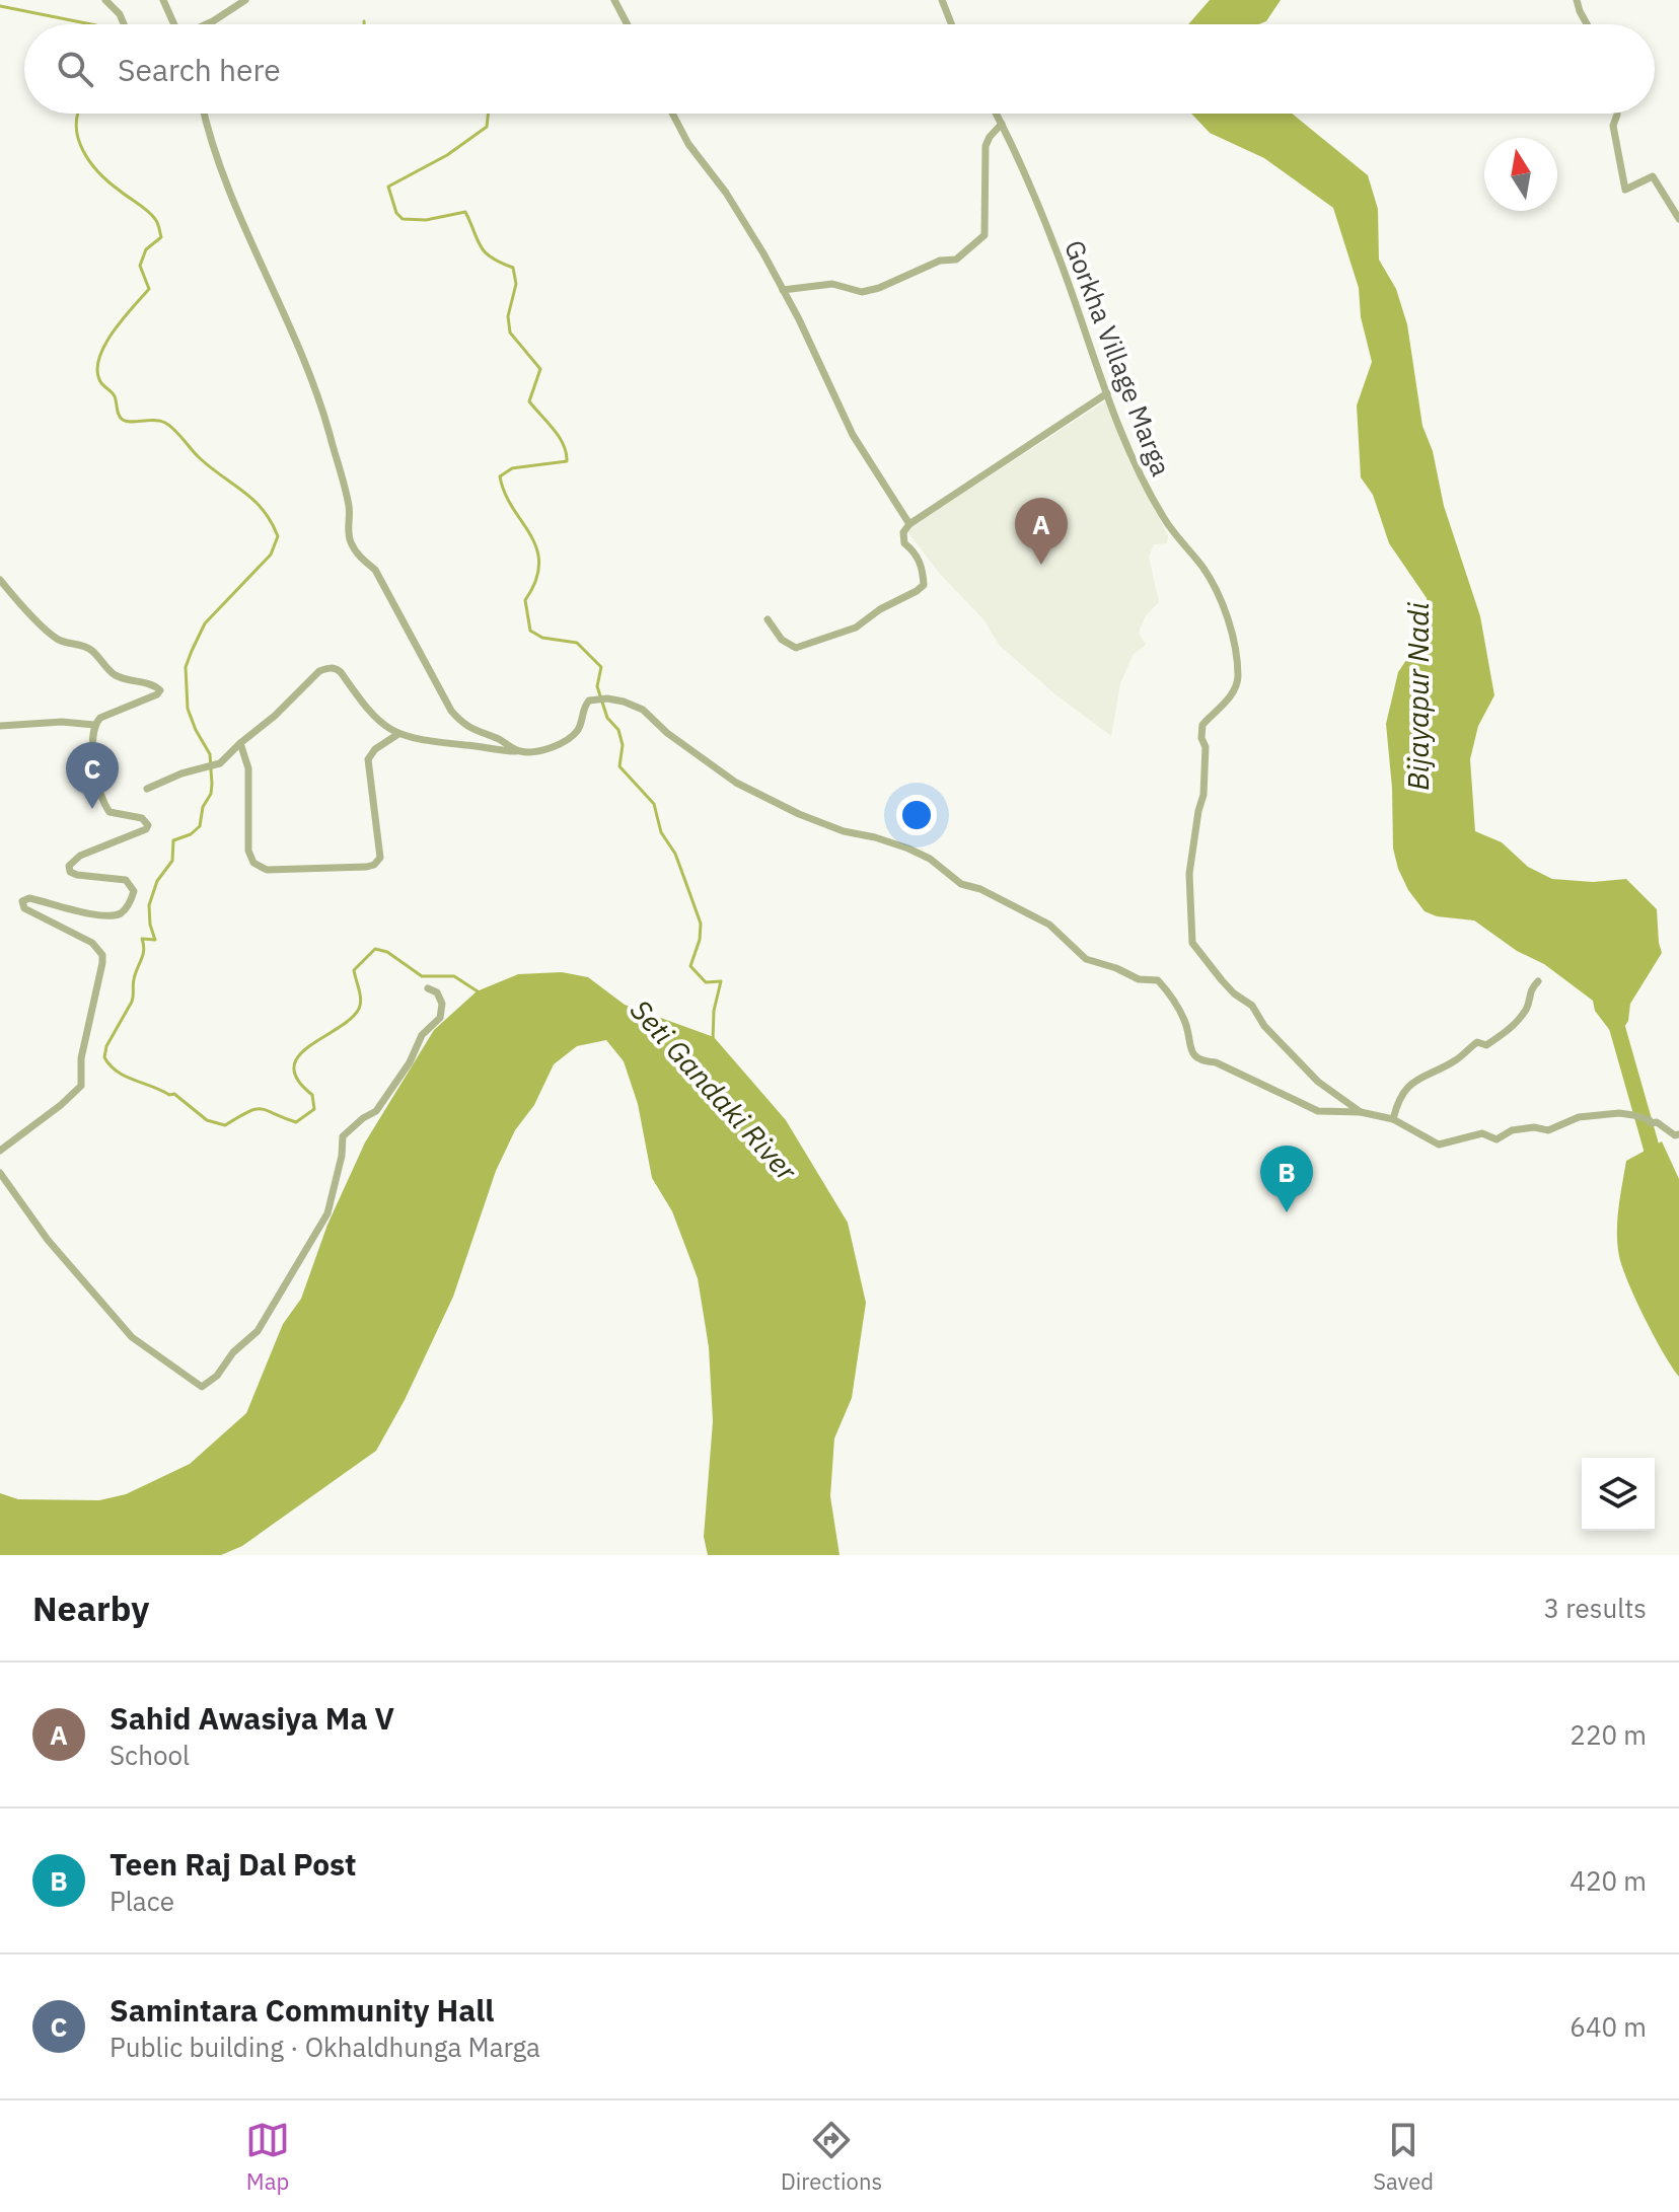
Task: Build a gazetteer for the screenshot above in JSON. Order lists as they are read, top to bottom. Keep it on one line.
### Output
{"streets":{"street":["Gorkha Village Marga"]},"water":["Bijayapur Nadi","Seti Gandaki River"],"north":"top","page":{"search":"Search here","pins":["A","C","B"],"heading":["Nearby","3 results"],"list":[{"mark":"A","name":"Sahid Awasiya Ma V","note":"School","value":"220 m"},{"mark":"B","name":"Teen Raj Dal Post","note":"Place","value":"420 m"},{"mark":"C","name":"Samintara Community Hall","note":"Public building · Okhaldhunga Marga","value":"640 m"}],"nav":["Map","Directions","Saved"]}}
